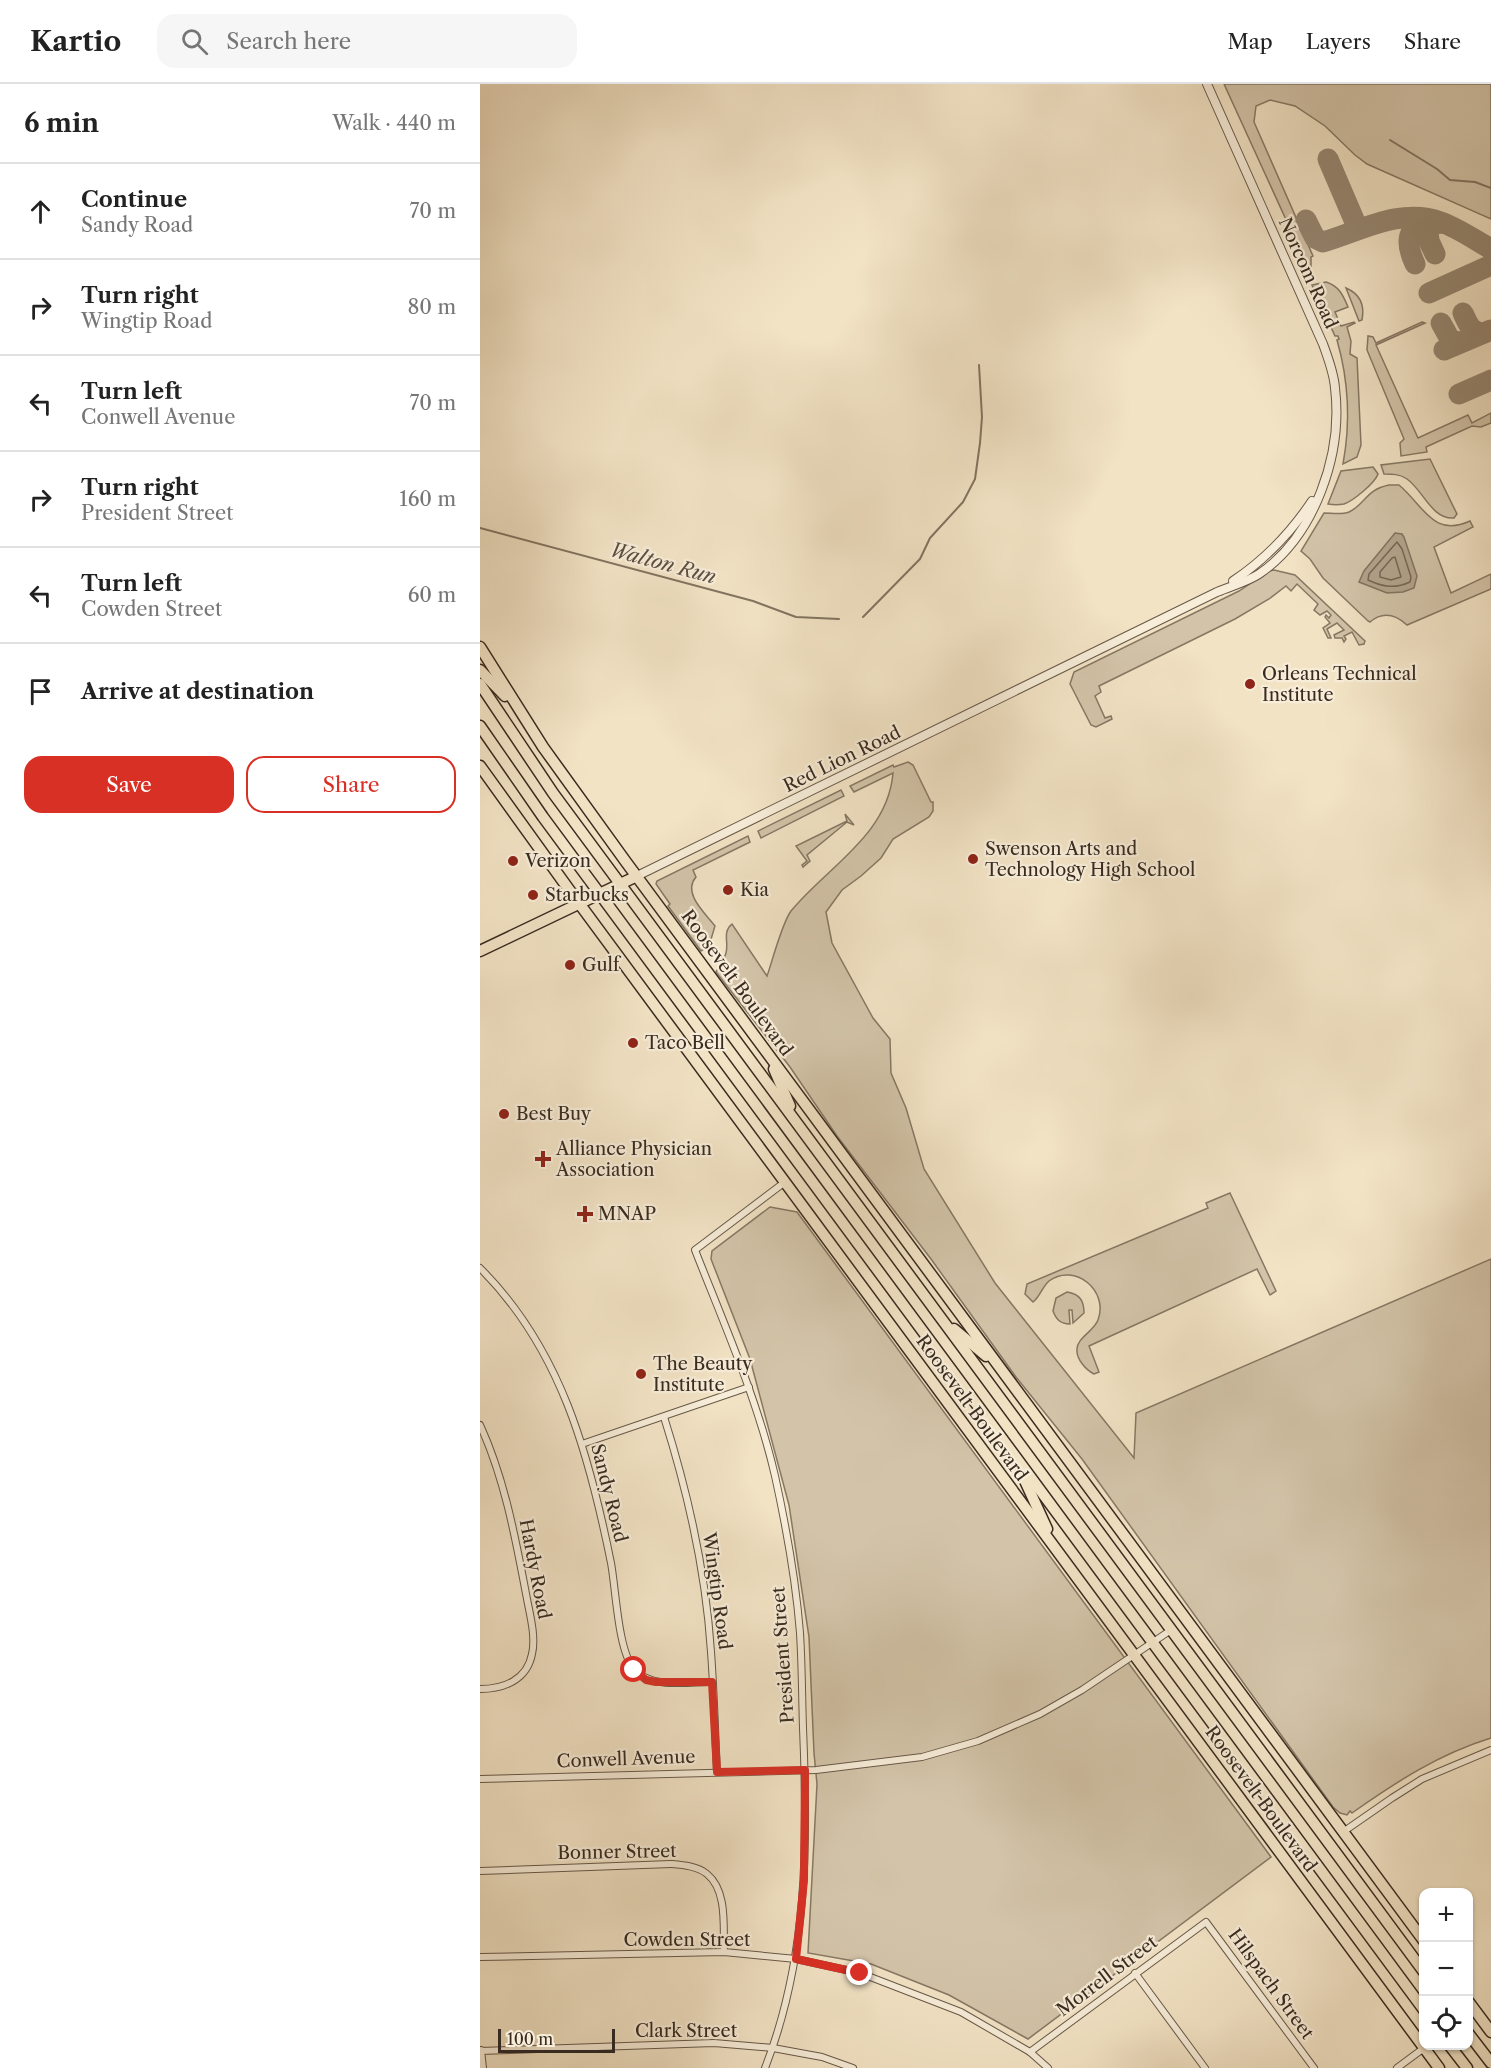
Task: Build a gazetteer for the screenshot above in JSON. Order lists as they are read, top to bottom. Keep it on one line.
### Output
{"streets":{"main road":["Red Lion Road","Roosevelt Boulevard"],"street":["Norcom Road","Sandy Road","Hardy Road","Wingtip Road","President Street","Conwell Avenue","Bonner Street","Cowden Street","Morrell Street","Hilspach Street","Clark Street"]},"crossings":[["Norcom Road","Red Lion Road"],["Red Lion Road","Roosevelt Boulevard"],["Roosevelt Boulevard","President Street"],["Roosevelt Boulevard","Conwell Avenue"],["Sandy Road","Wingtip Road"],["Wingtip Road","Conwell Avenue"],["President Street","Conwell Avenue"],["President Street","Cowden Street"],["President Street","Clark Street"],["Bonner Street","Cowden Street"],["Cowden Street","Morrell Street"],["Morrell Street","Hilspach Street"]],"water":["Walton Run"],"places":{"other":["Orleans Technical Institute","Swenson Arts and Technology High School","Verizon","Kia","Starbucks","Gulf","Taco Bell","Best Buy","The Beauty Institute"],"health":["Alliance Physician Association","MNAP"]},"scale_bar":"100 m","page":{"header":"Kartio","search":"Search here","nav":["Map","Layers","Share"],"heading":["6 min","Walk · 440 m"],"list":[["Continue","Sandy Road","70 m"],["Turn right","Wingtip Road","80 m"],["Turn left","Conwell Avenue","70 m"],["Turn right","President Street","160 m"],["Turn left","Cowden Street","60 m"],"Arrive at destination"],"buttons":["Save","Share"],"map_buttons":["+","−"],"scale":"100 m"}}
